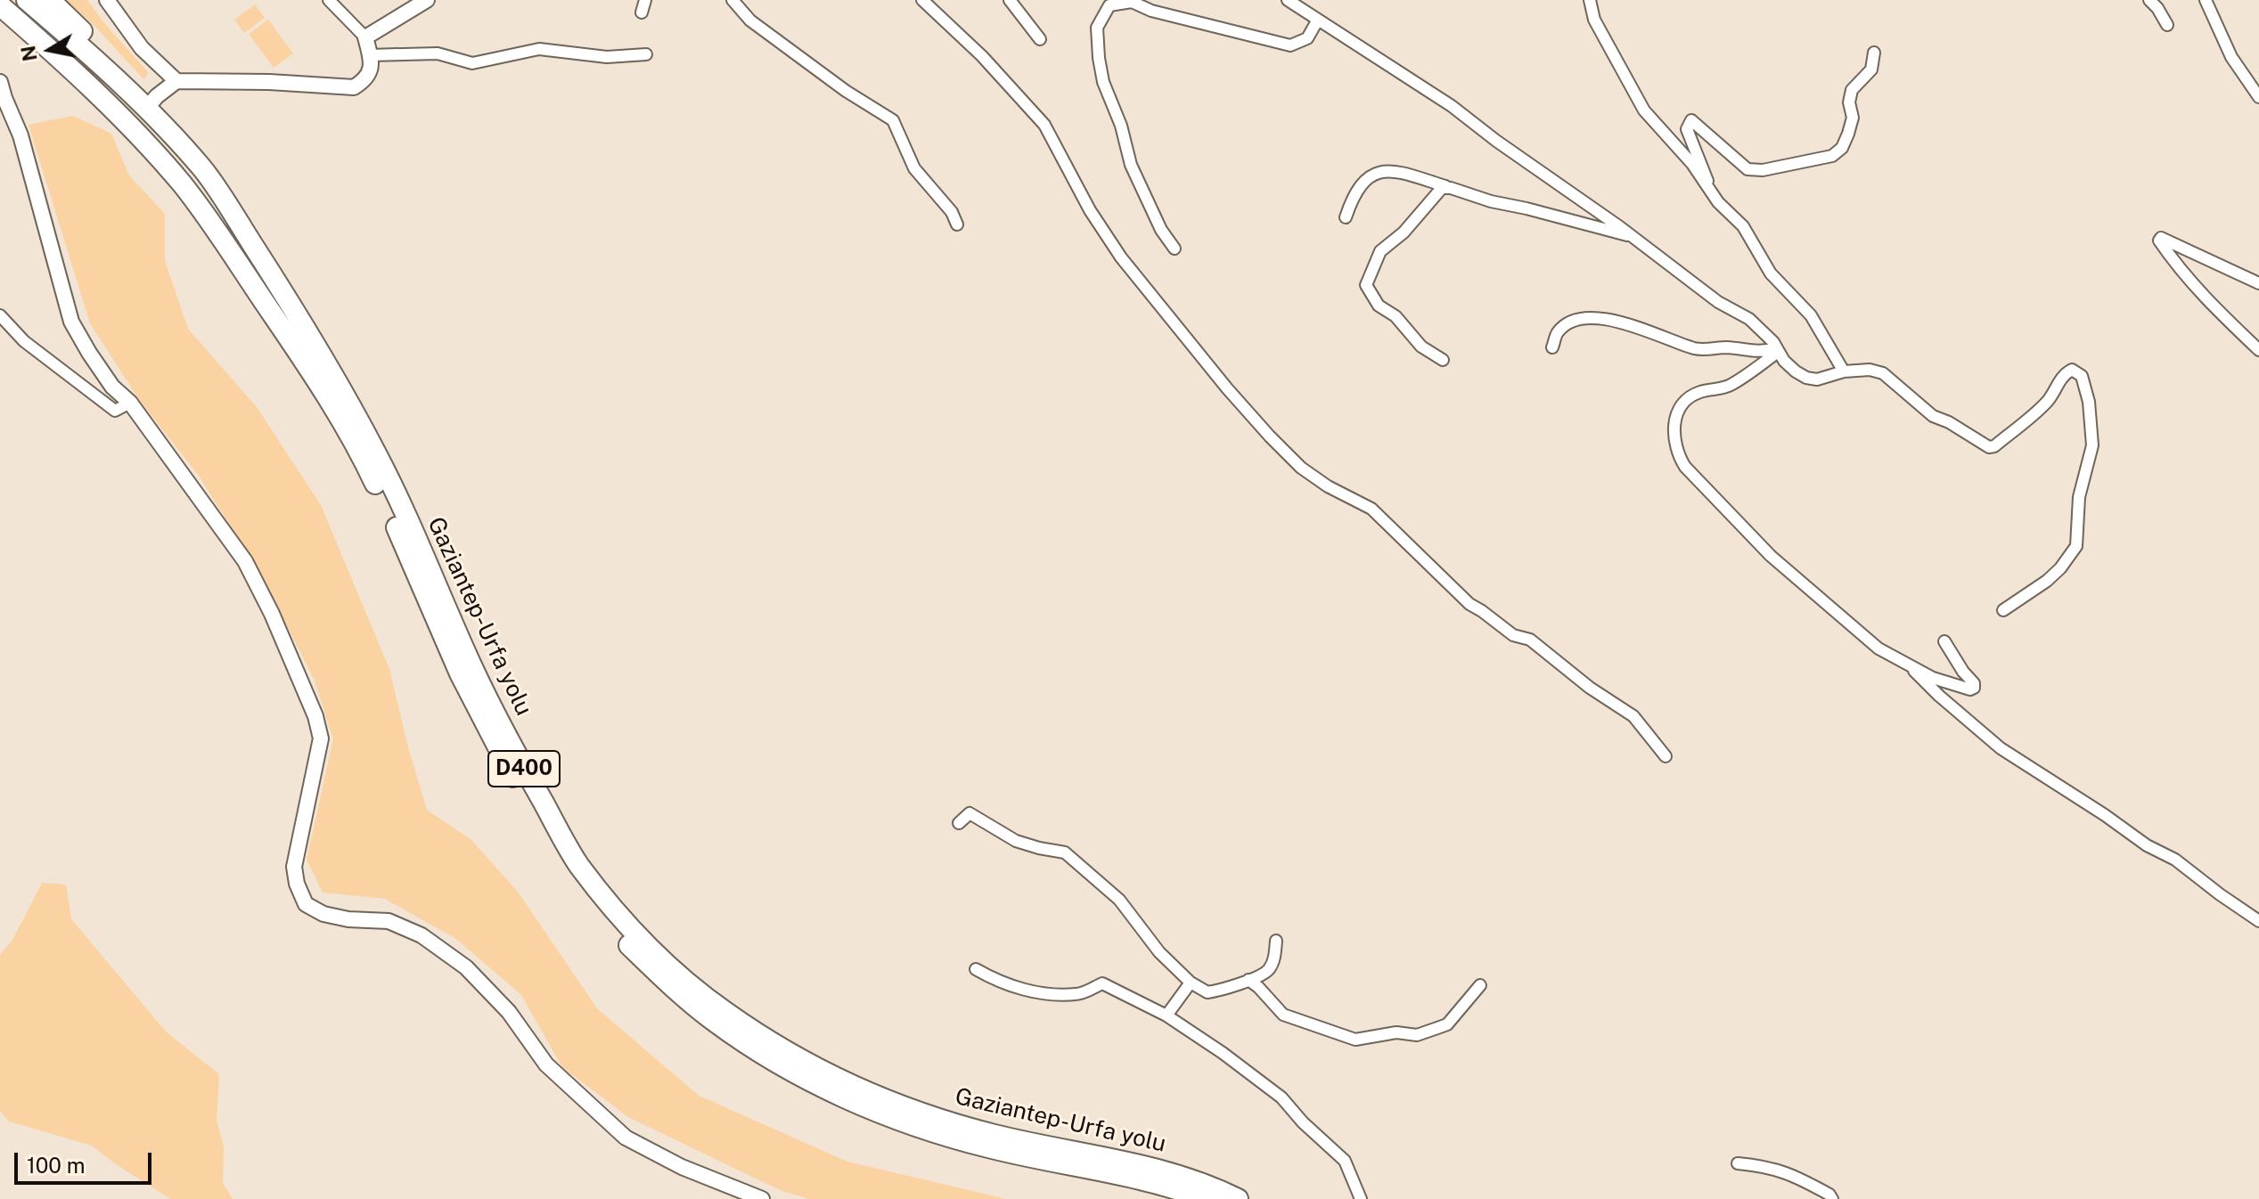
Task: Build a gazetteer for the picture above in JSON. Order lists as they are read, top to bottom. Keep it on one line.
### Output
{"streets":{"highway":["Gaziantep-Urfa yolu","D400"]},"scale_bar":"100 m","north":"left"}
